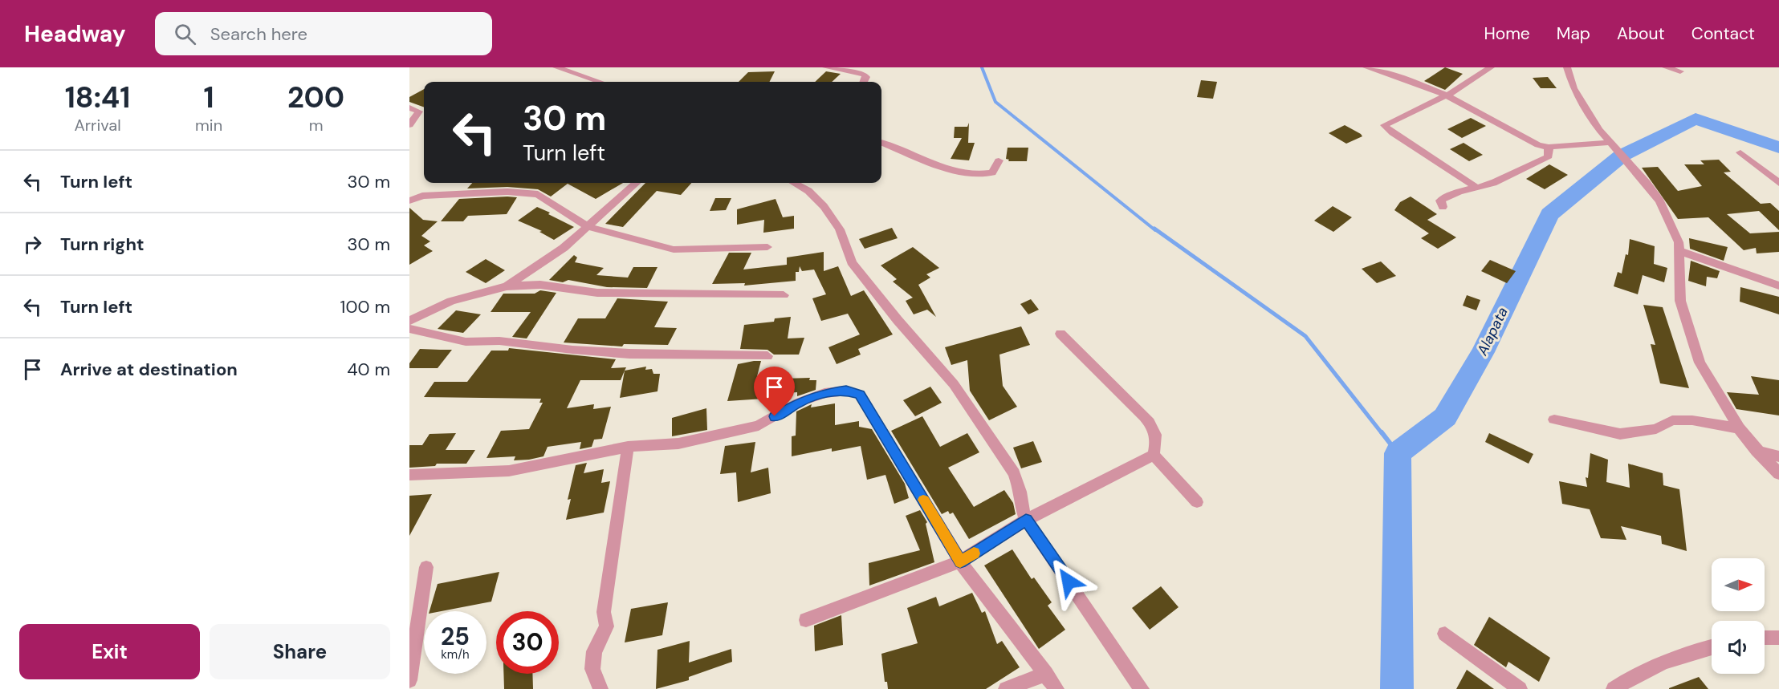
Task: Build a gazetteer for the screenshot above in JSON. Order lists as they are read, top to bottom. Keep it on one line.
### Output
{"water":["Alapata"],"north":"right","page":{"header":"Headway","search":"Search here","nav":["Home","Map","About","Contact"],"eta":["18:41","Arrival","1","min","200","m"],"turn":["30 m","Turn left"],"list":[{"name":"Turn left","value":"30 m"},{"name":"Turn right","value":"30 m"},{"name":"Turn left","value":"100 m"},{"name":"Arrive at destination","value":"40 m"}],"speed":"25 km/h","limit":"30","buttons":["Exit","Share"]}}
